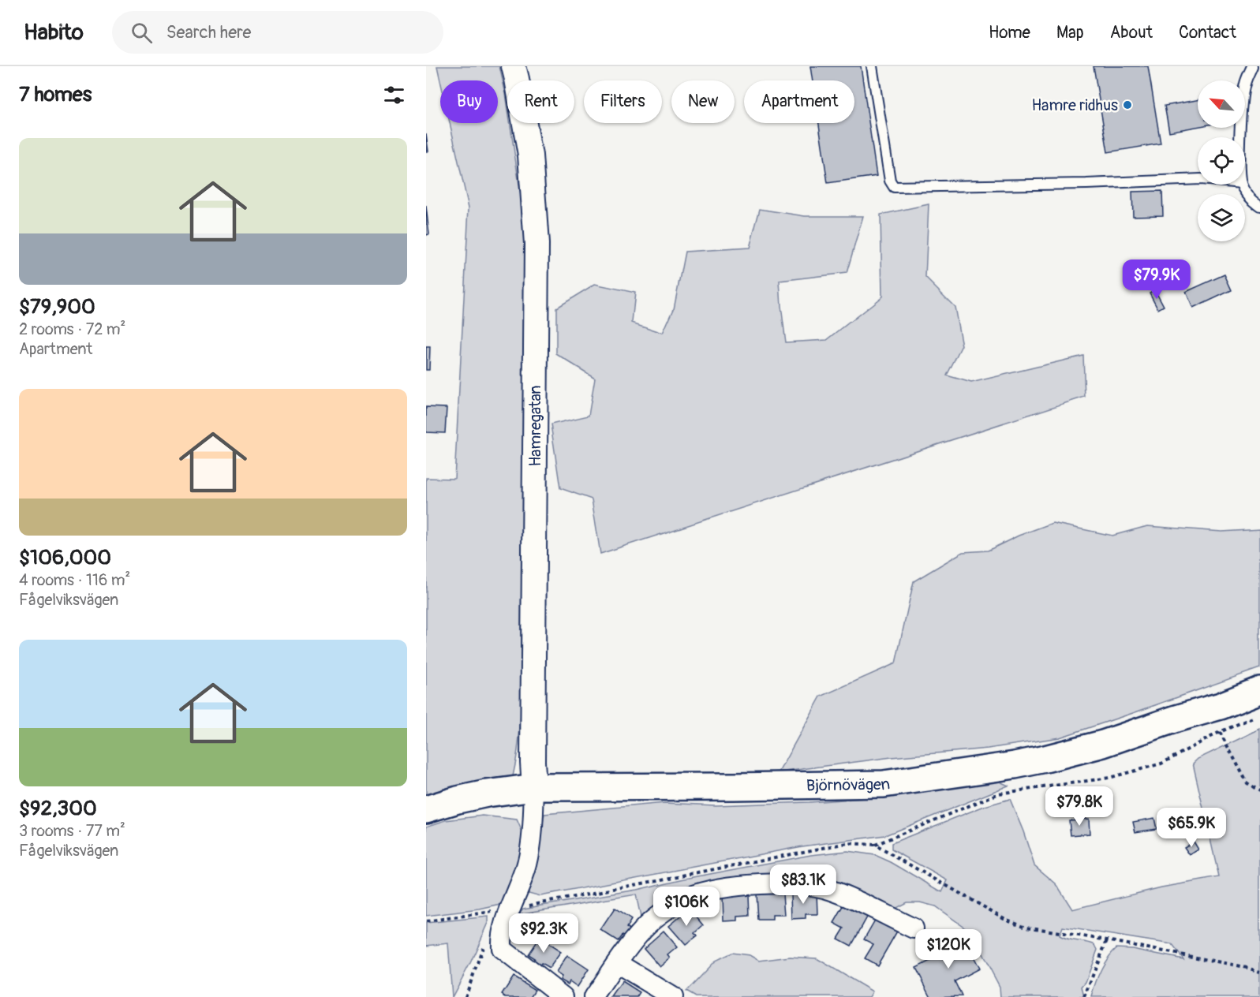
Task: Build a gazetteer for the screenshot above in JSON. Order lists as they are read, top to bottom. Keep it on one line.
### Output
{"streets":{"main road":["Björnövägen"],"street":["Hamregatan"]},"crossings":[["Hamregatan","Björnövägen"]],"places":["Hamre ridhus"],"north":"top left","page":{"header":"Habito","search":"Search here","nav":["Home","Map","About","Contact"],"heading":"7 homes","chip":["Buy","Rent","Filters","New","Apartment"],"list":[{"name":"$79,900","note":"2 rooms · 72 m² · Apartment"},{"name":"$106,000","note":"4 rooms · 116 m² · Fågelviksvägen"},{"name":"$92,300","note":"3 rooms · 77 m² · Fågelviksvägen"}],"price":["$79.9K","$79.8K","$65.9K","$83.1K","$106K","$92.3K","$120K"]}}
